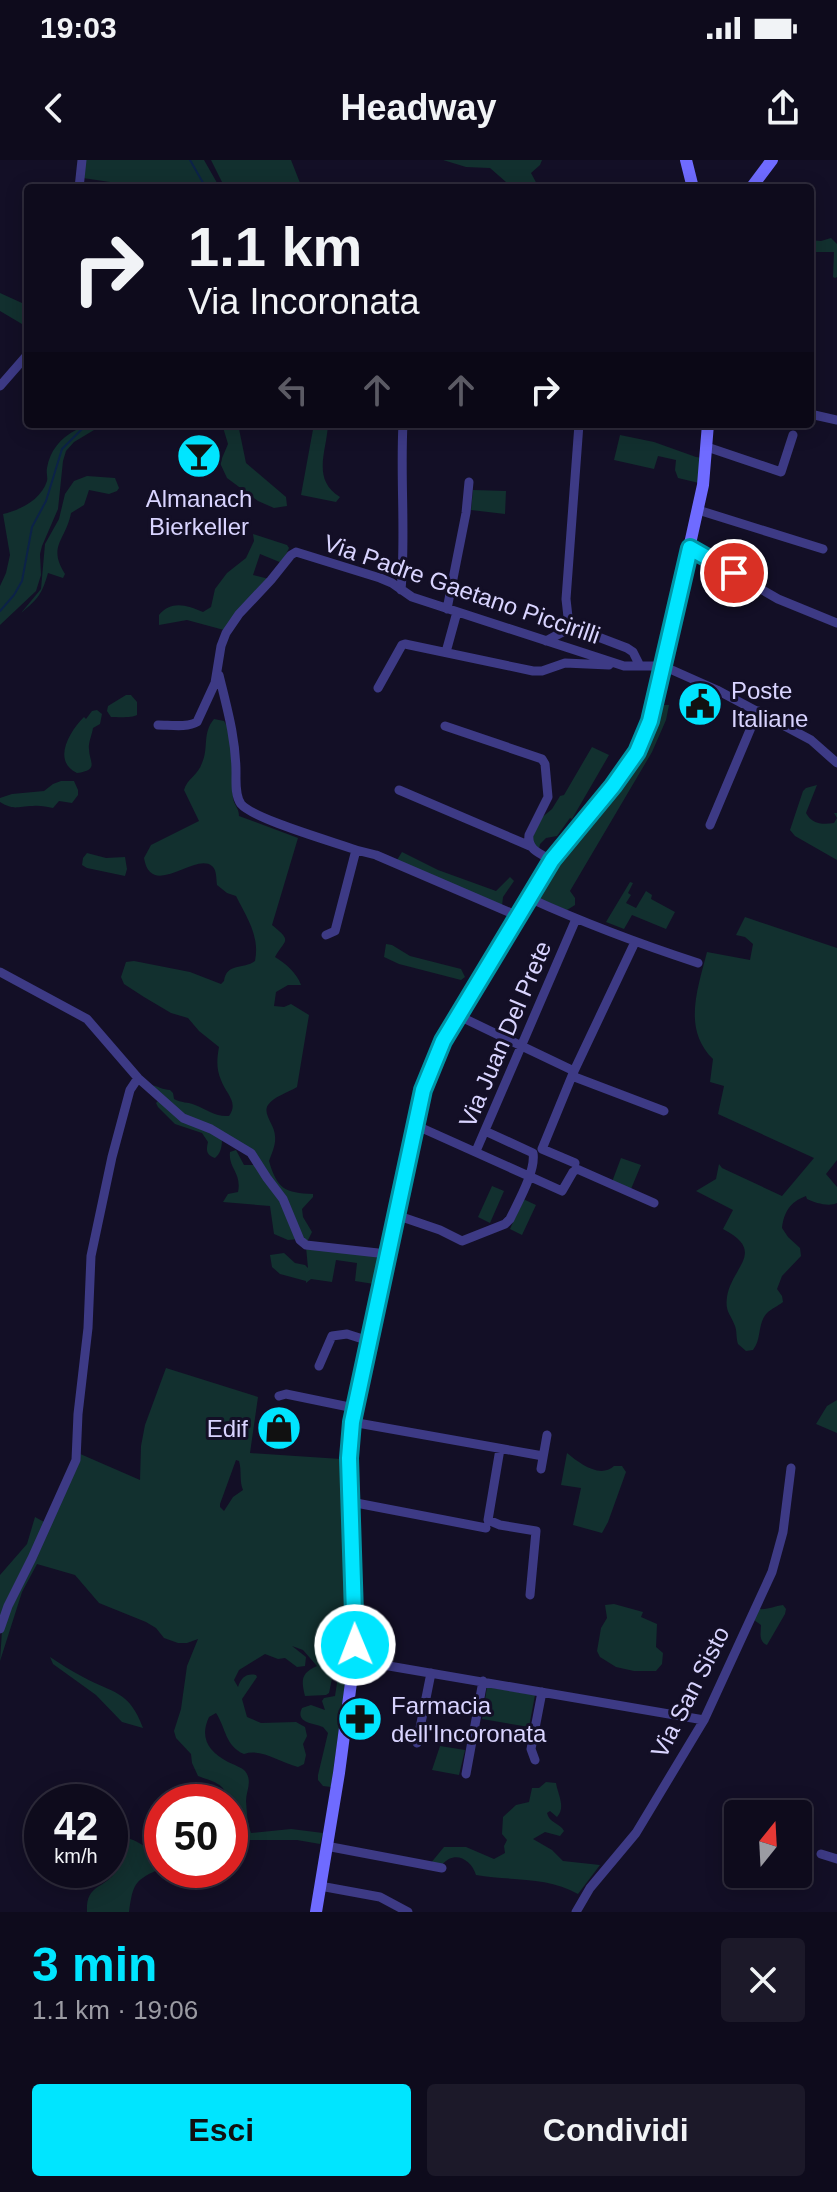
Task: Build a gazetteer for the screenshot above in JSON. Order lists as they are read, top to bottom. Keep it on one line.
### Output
{"streets":{"street":["Via Padre Gaetano Piccirilli","Via Juan Del Prete","Via San Sisto"]},"places":{"bar":["Almanach Bierkeller"],"public building":["Poste Italiane"],"shop":["Edif"],"pharmacy":["Farmacia dell'Incoronata"]},"north":"top","page":{"status":"19:03","header":"Headway","turn":["1.1 km","Via Incoronata"],"speed":"42 km/h","limit":"50","heading":["3 min","1.1 km · 19:06"],"buttons":["Esci","Condividi"]}}
